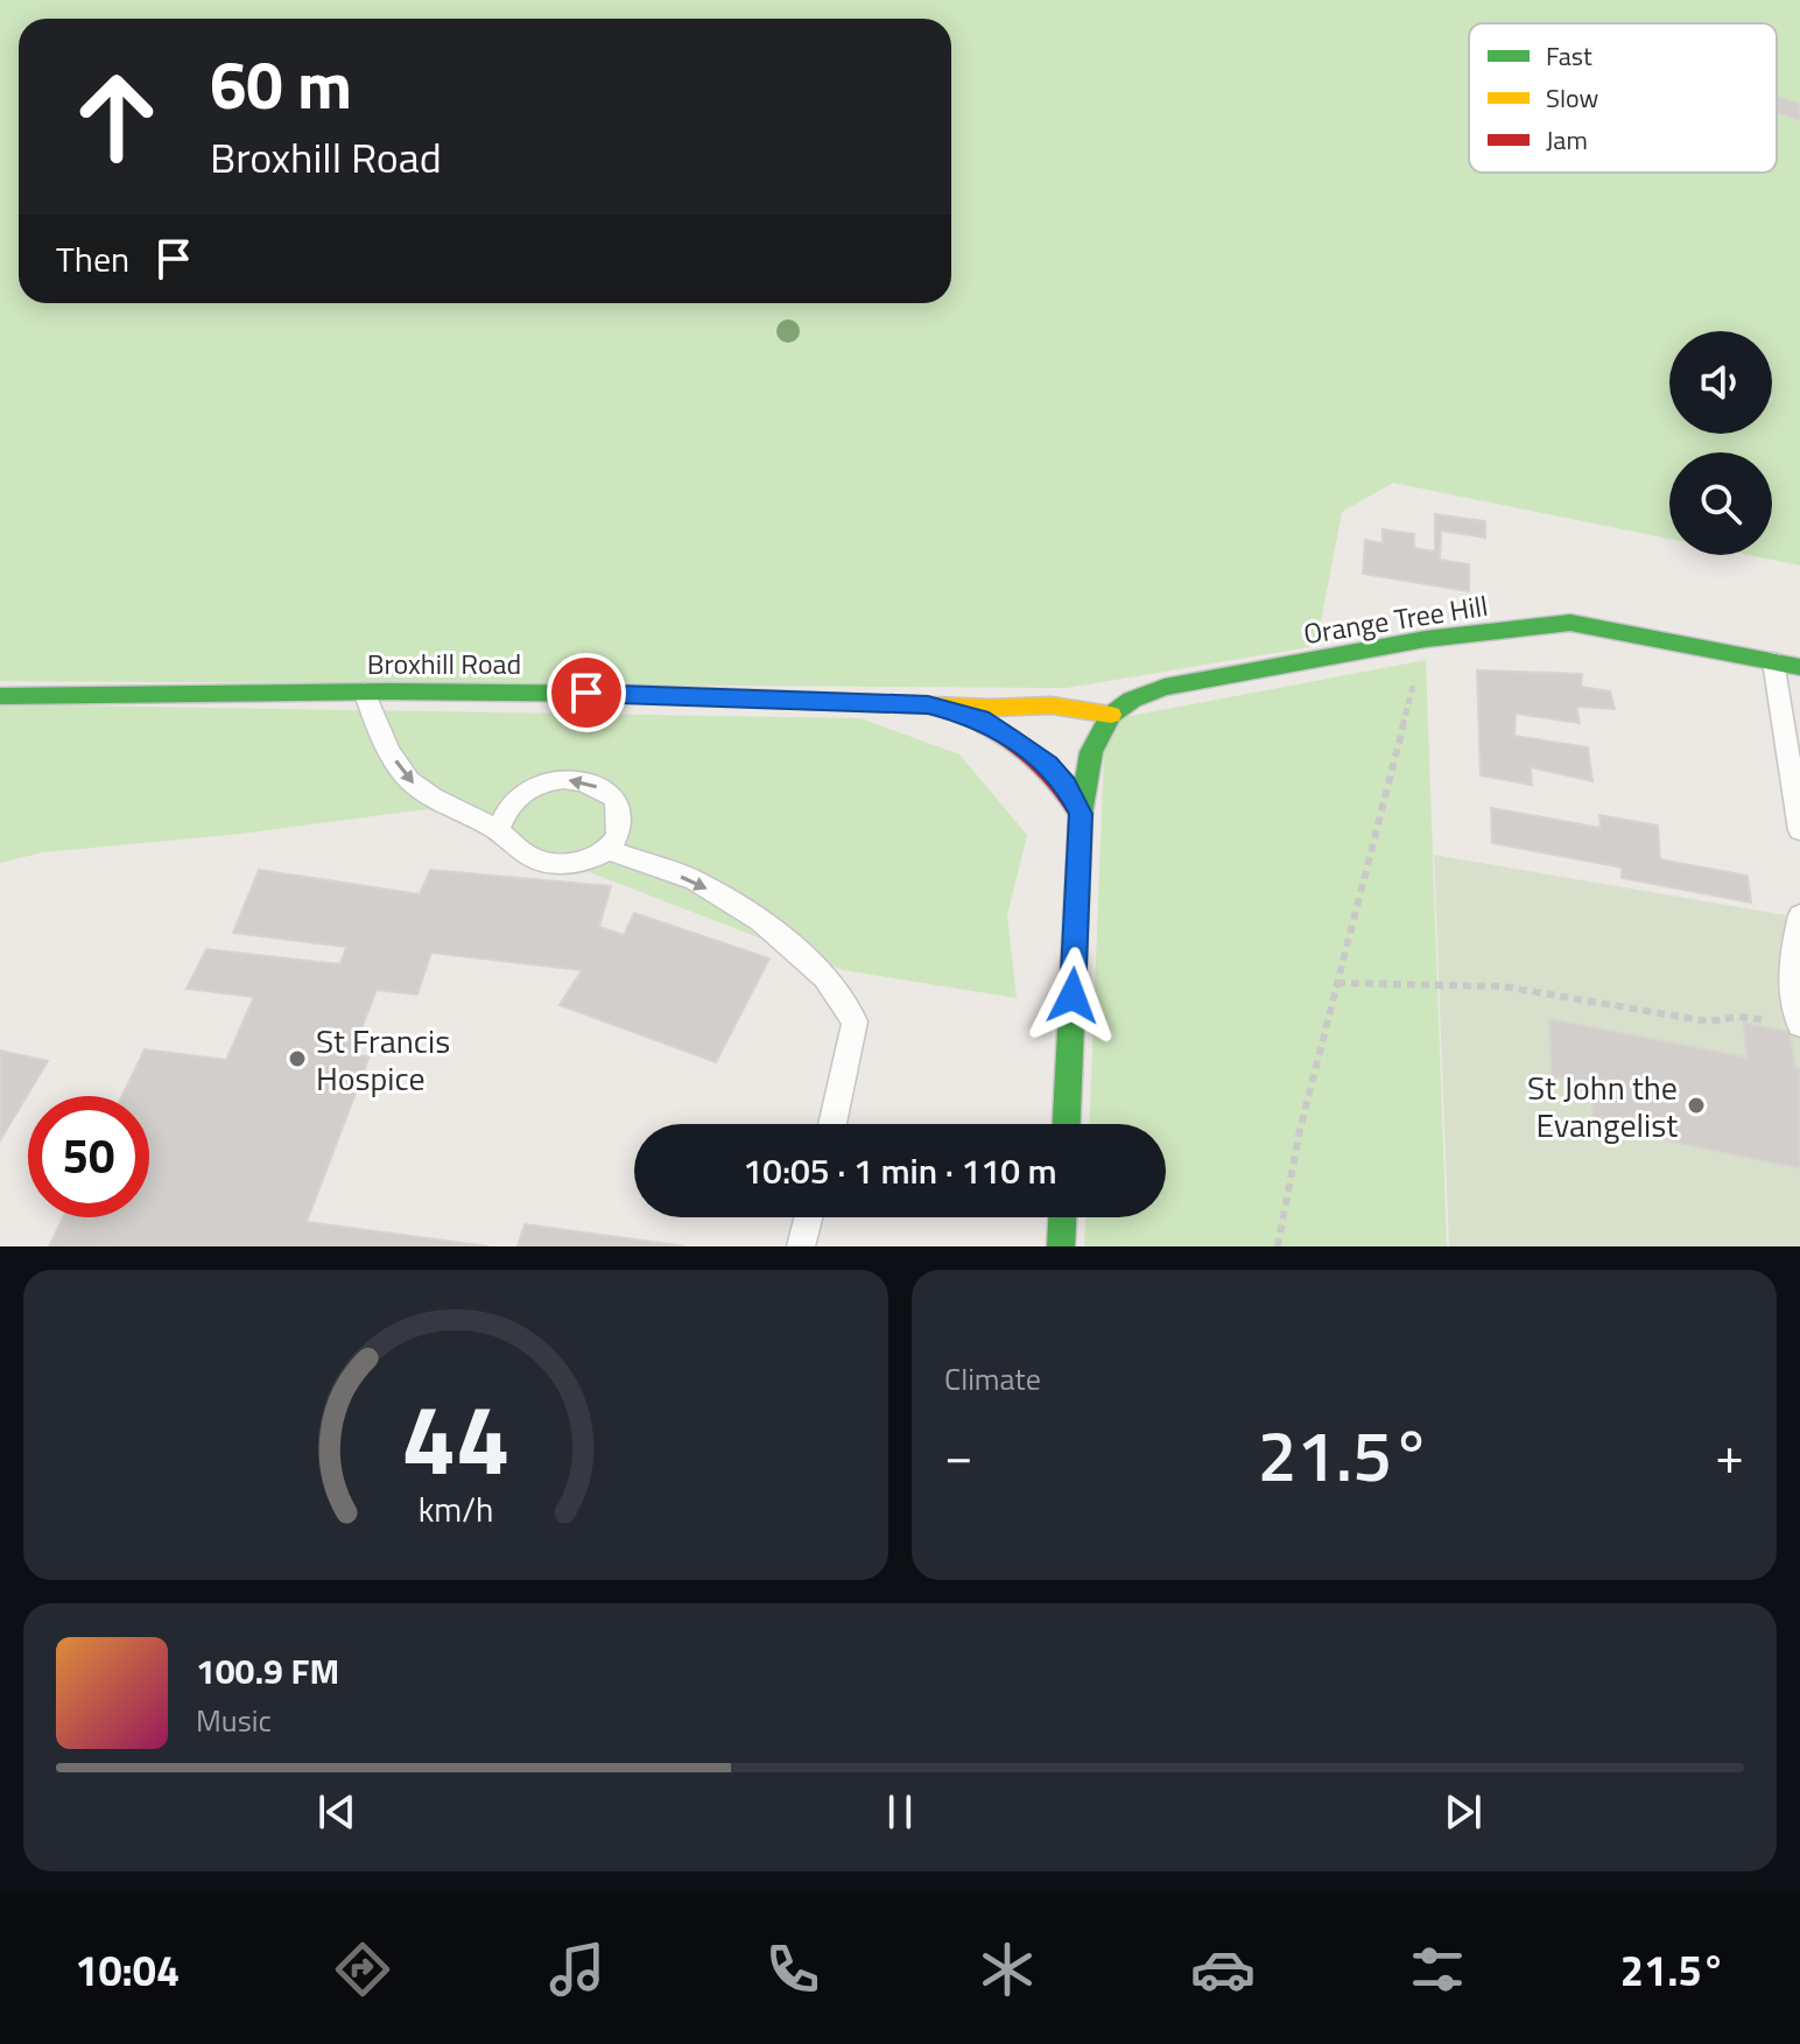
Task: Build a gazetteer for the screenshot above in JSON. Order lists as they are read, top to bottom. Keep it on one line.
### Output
{"streets":{"main road":["Orange Tree Hill","Broxhill Road"]},"crossings":[["Orange Tree Hill","Broxhill Road"]],"places":["St Francis Hospice","St John the Evangelist"],"legend":["Fast","Slow","Jam"],"page":{"turn":["60 m","Broxhill Road"],"then":"Then","limit":"50","trip":"10:05 · 1 min · 110 m","tile":"Climate","heat":["−","21.5°","+"],"song":["100.9 FM","Music"],"tabs":["10:04","21.5°"],"gauge":["44","km/h"]}}
